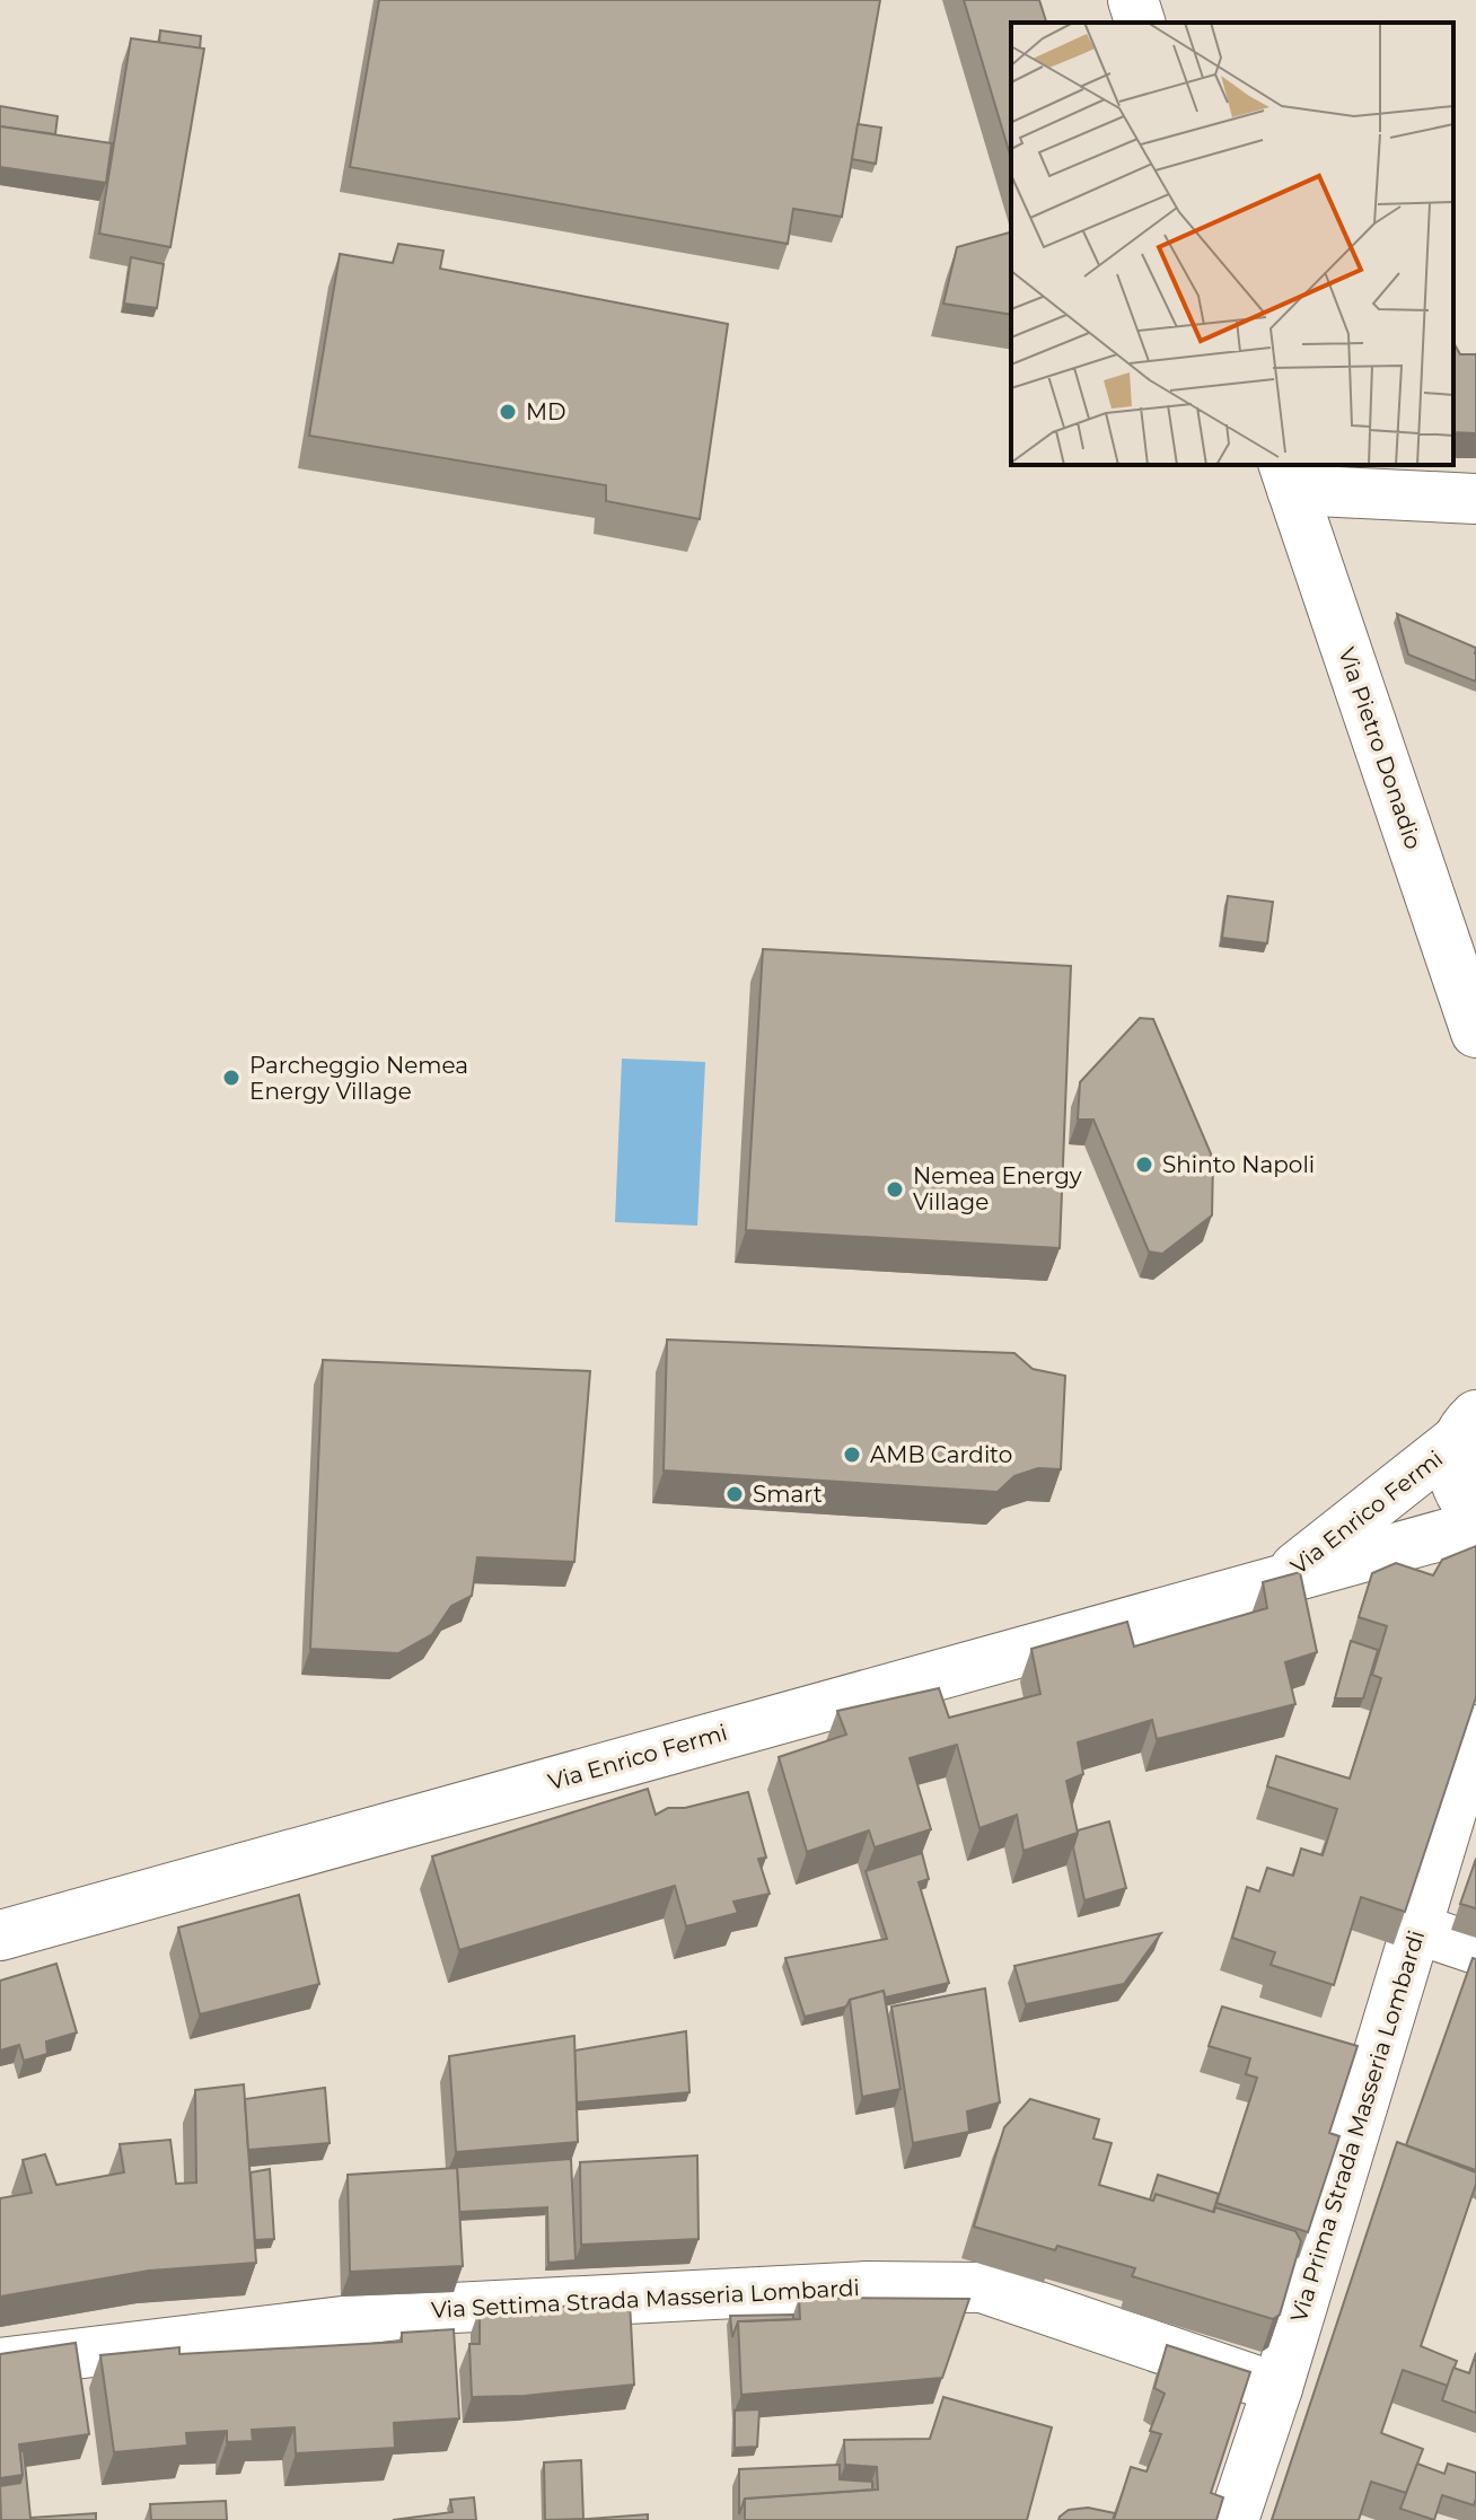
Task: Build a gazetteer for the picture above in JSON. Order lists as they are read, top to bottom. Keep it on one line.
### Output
{"streets":{"street":["Via Pietro Donadio","Via Enrico Fermi","Via Prima Strada Masseria Lombardi","Via Settima Strada Masseria Lombardi"]},"crossings":[["Via Prima Strada Masseria Lombardi","Via Settima Strada Masseria Lombardi"]],"places":["MD","Parcheggio Nemea Energy Village","Shinto Napoli","Nemea Energy Village","AMB Cardito","Smart"]}
